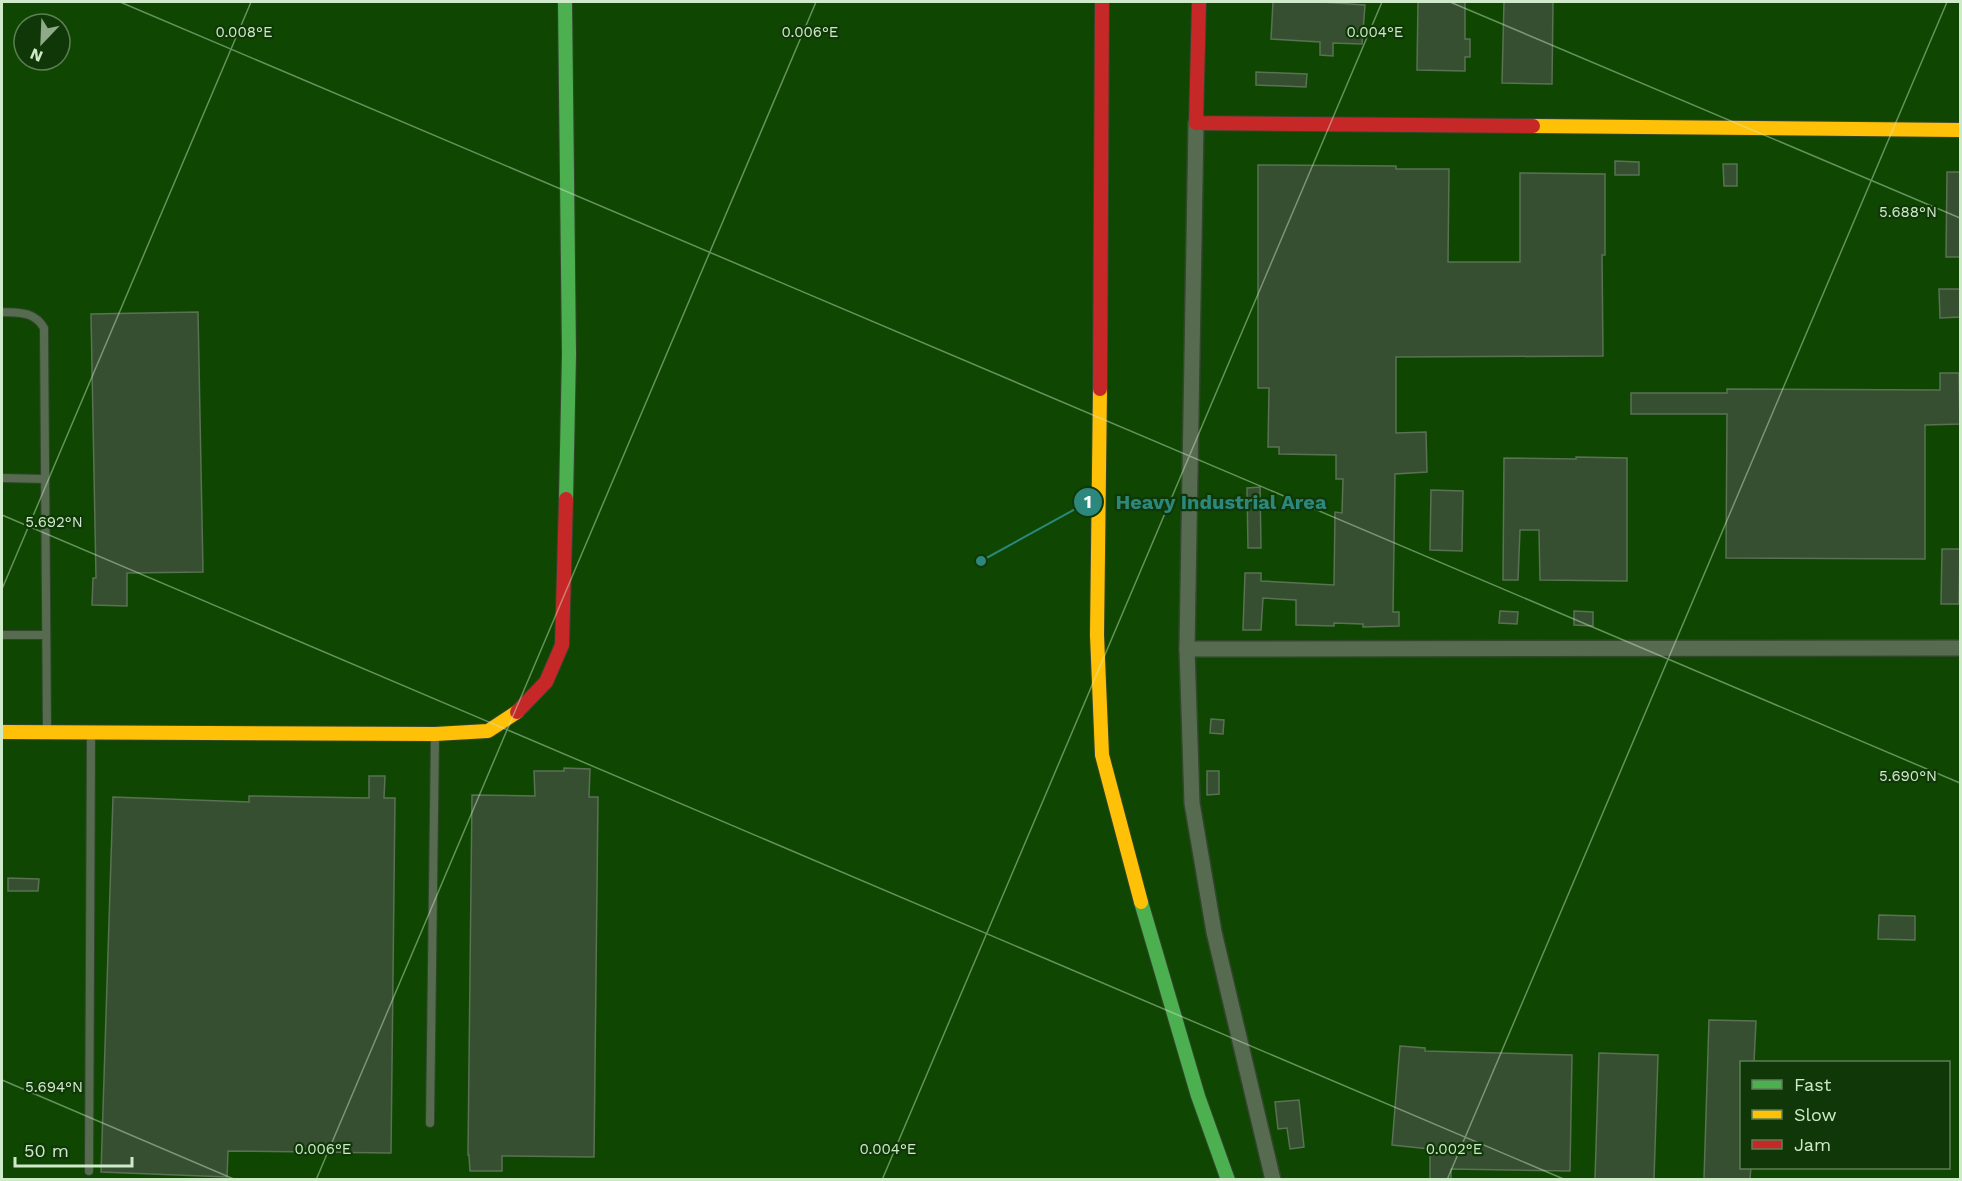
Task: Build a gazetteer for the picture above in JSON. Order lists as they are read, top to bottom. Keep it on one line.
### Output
{"places":["Heavy Industrial Area"],"legend":["Fast","Slow","Jam"],"scale_bar":"50 m","north":"bottom left","coordinates":["0.008°E","0.006°E","0.004°E","5.688°N","5.692°N","5.690°N","5.694°N","0.002°E"]}
